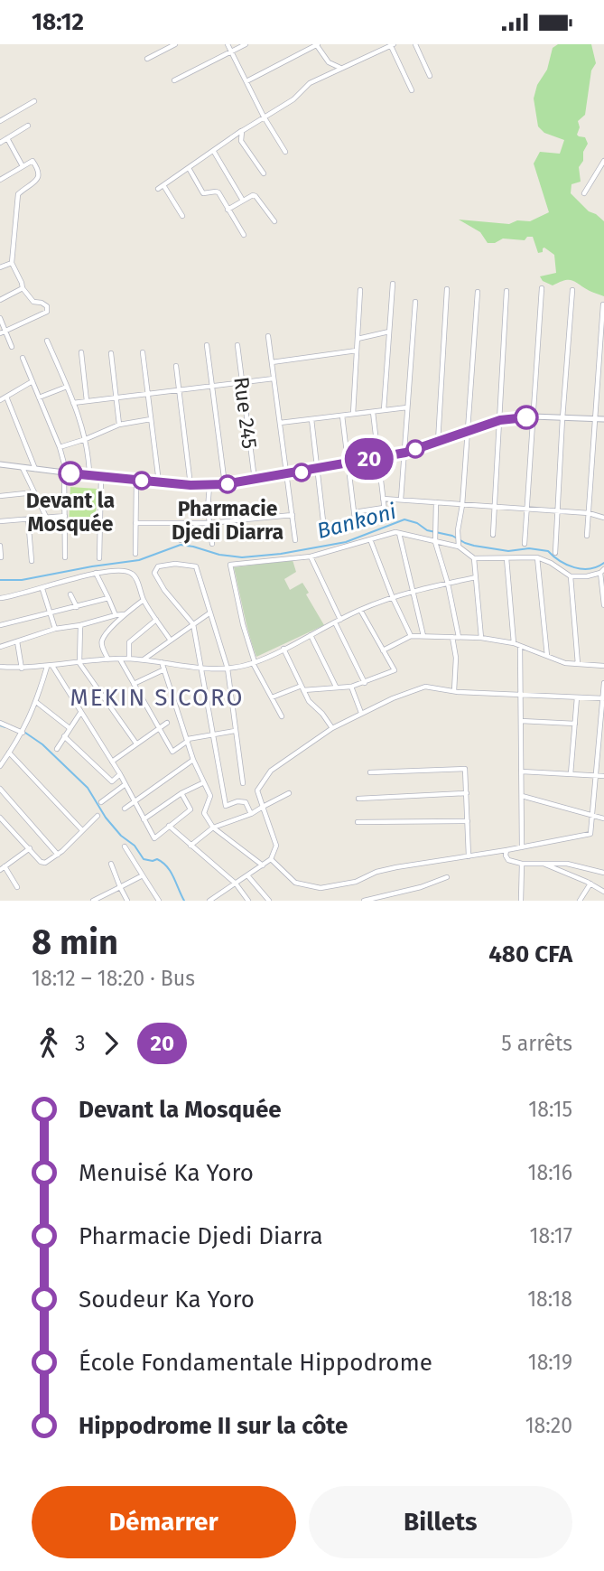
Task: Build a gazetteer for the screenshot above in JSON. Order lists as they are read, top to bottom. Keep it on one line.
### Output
{"streets":{"street":["Rue 245"]},"districts":["MEKIN SICORO"],"water":["Bankoni"],"places":["Devant la Mosquée","Pharmacie Djedi Diarra"],"lines":["bus line 20"],"page":{"status":"18:12","on_map":"20","heading":["8 min","18:12 – 18:20 · Bus","480 CFA"],"legs":["3","20","5 arrêts"],"list":[{"name":"Devant la Mosquée","value":"18:15"},{"name":"Menuisé Ka Yoro","value":"18:16"},{"name":"Pharmacie Djedi Diarra","value":"18:17"},{"name":"Soudeur Ka Yoro","value":"18:18"},{"name":"École Fondamentale Hippodrome","value":"18:19"},{"name":"Hippodrome II sur la côte","value":"18:20"}],"buttons":["Démarrer","Billets"]}}
